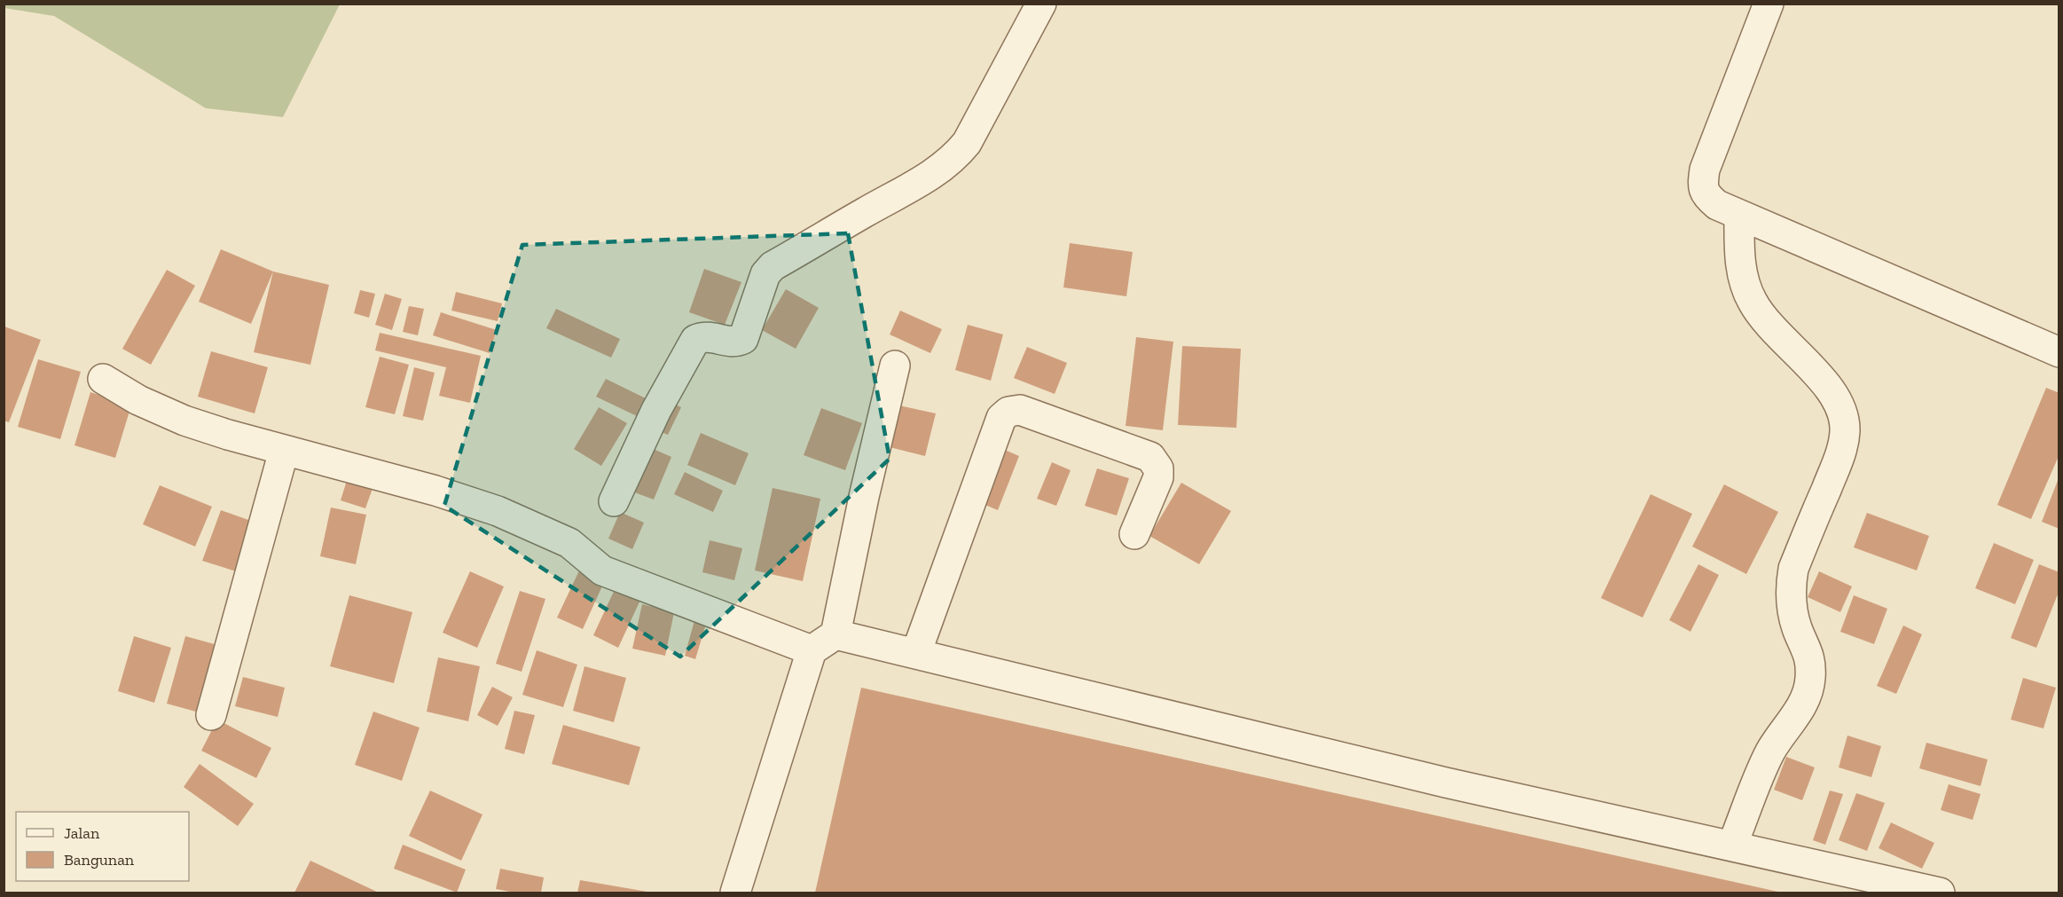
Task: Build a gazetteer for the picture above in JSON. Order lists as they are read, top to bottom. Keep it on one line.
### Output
{"legend":["Jalan","Bangunan"]}
